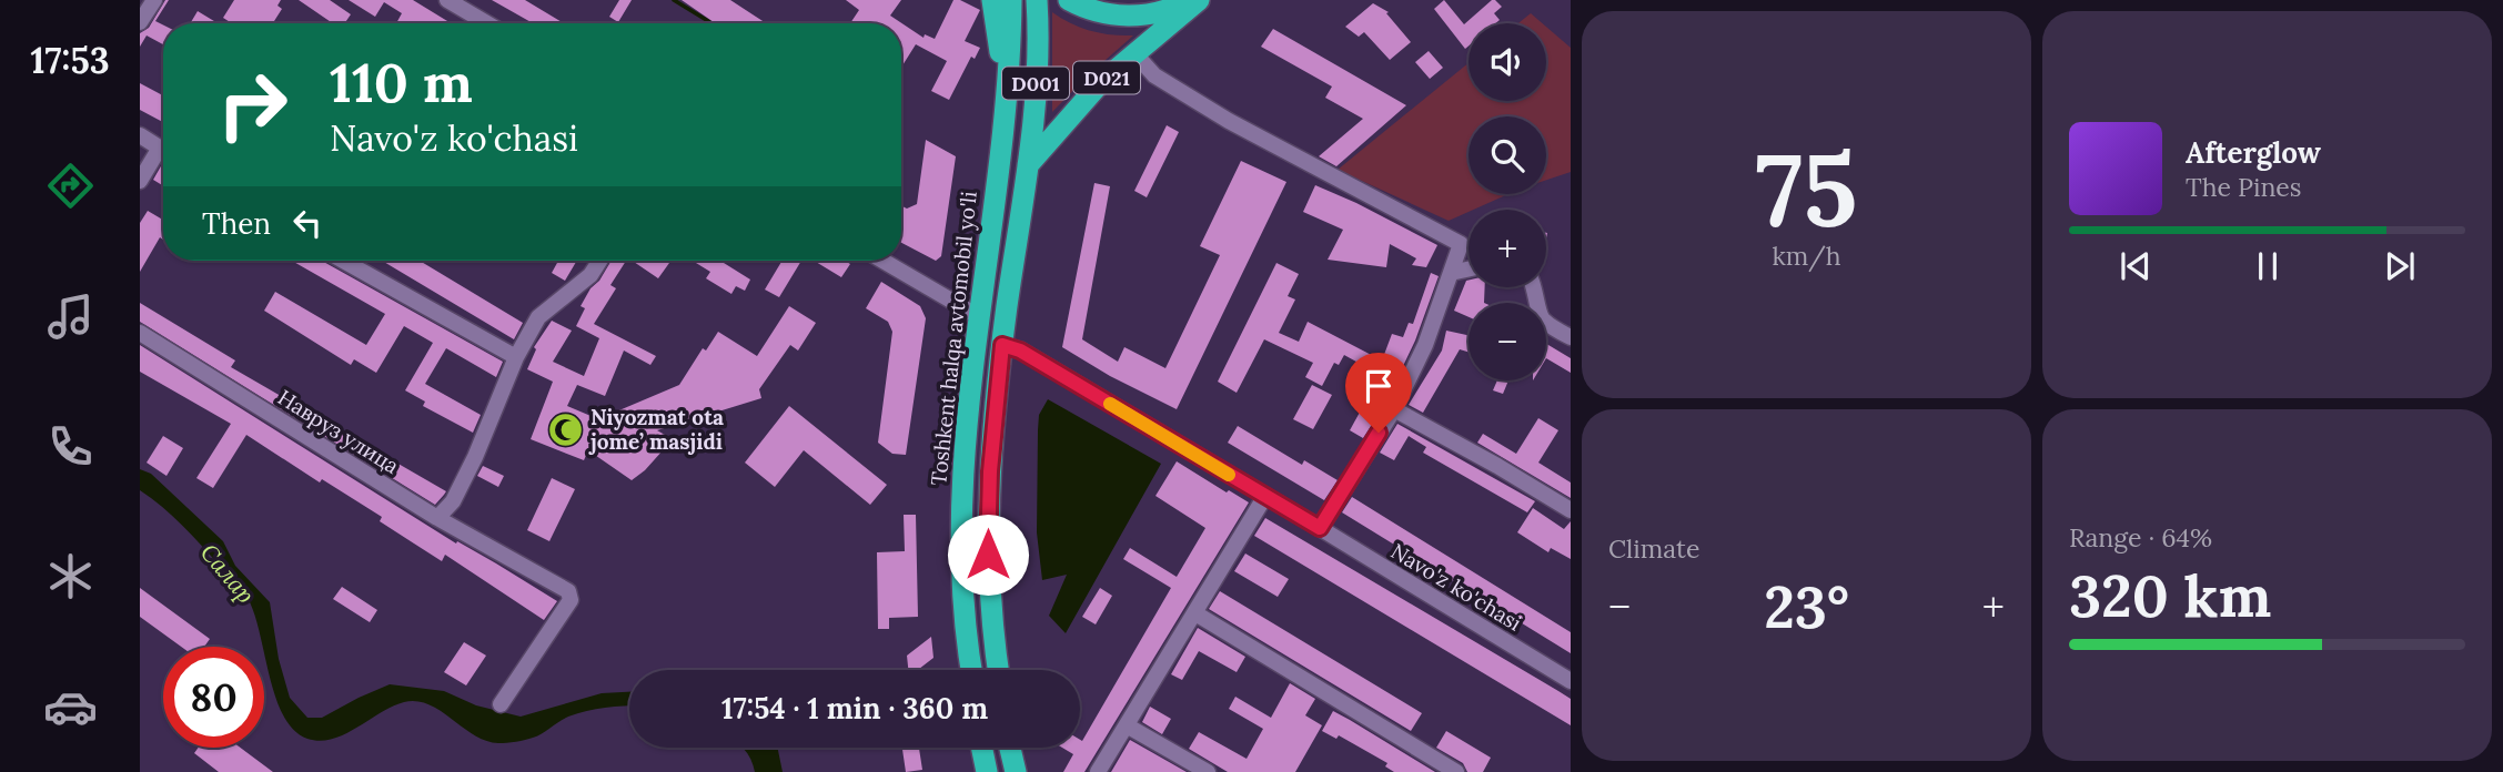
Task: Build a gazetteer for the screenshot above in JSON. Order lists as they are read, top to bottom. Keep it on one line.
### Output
{"streets":{"highway":["D021","D001","Toshkent halqa avtomobil yo'li"],"street":["Навруз улица","Navo'z ko'chasi"]},"crossings":[["D021","D001"],["D001","Navo'z ko'chasi"]],"water":["Салар"],"places":{"mosque":["Niyozmat ota jome’ masjidi"]},"page":{"tabs":"17:53","tile":[["75","km/h"],"Climate",["Range · 64%","320 km"]],"map_buttons":["+","−"],"turn":["110 m","Navo'z ko'chasi"],"song":["Afterglow","The Pines"],"then":"Then","heat":["−","23°","+"],"limit":"80","trip":"17:54 · 1 min · 360 m"}}
